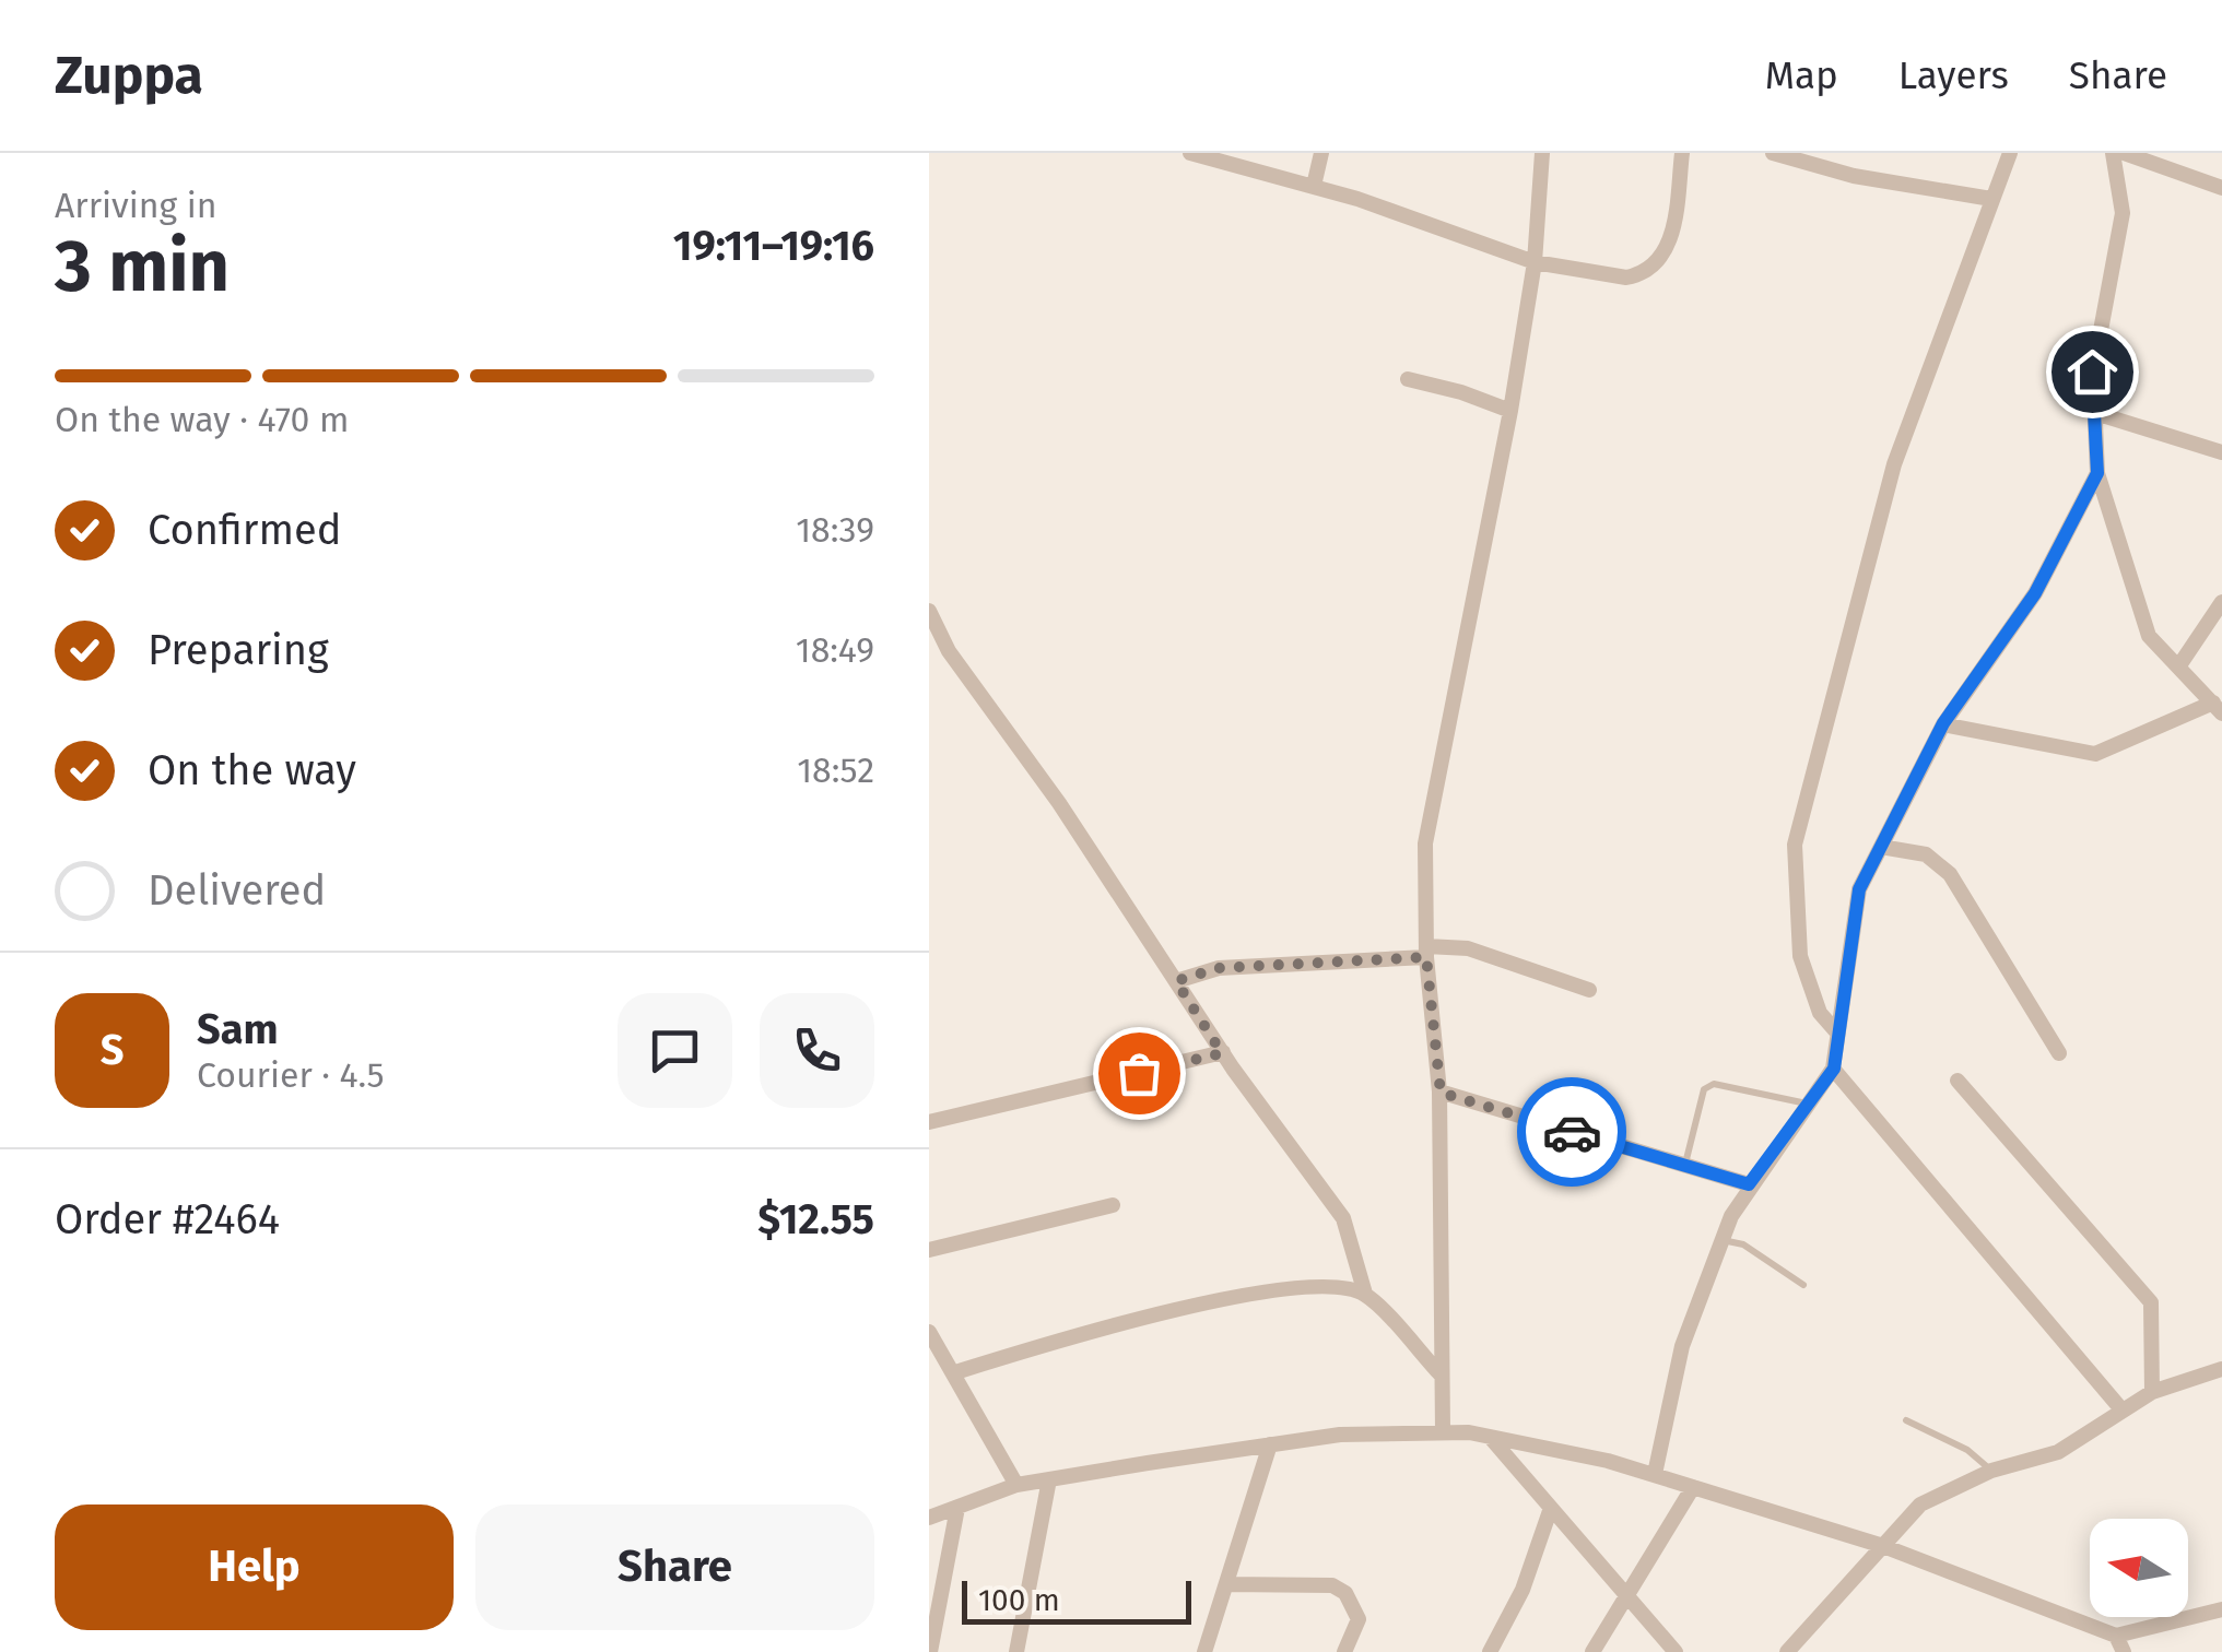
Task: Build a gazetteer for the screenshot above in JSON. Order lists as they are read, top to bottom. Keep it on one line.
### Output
{"scale_bar":"100 m","north":"left","page":{"header":"Zuppa","nav":["Map","Layers","Share"],"heading":["3 min","Arriving in","19:11–19:16"],"panel":["Sam","Courier · 4.5","Order #2464","$12.55"],"bar":"On the way · 470 m","list":[["Confirmed","18:39"],["Preparing","18:49"],["On the way","18:52"],"Delivered"],"round":"S","buttons":["Help","Share"],"scale":"100 m"}}
